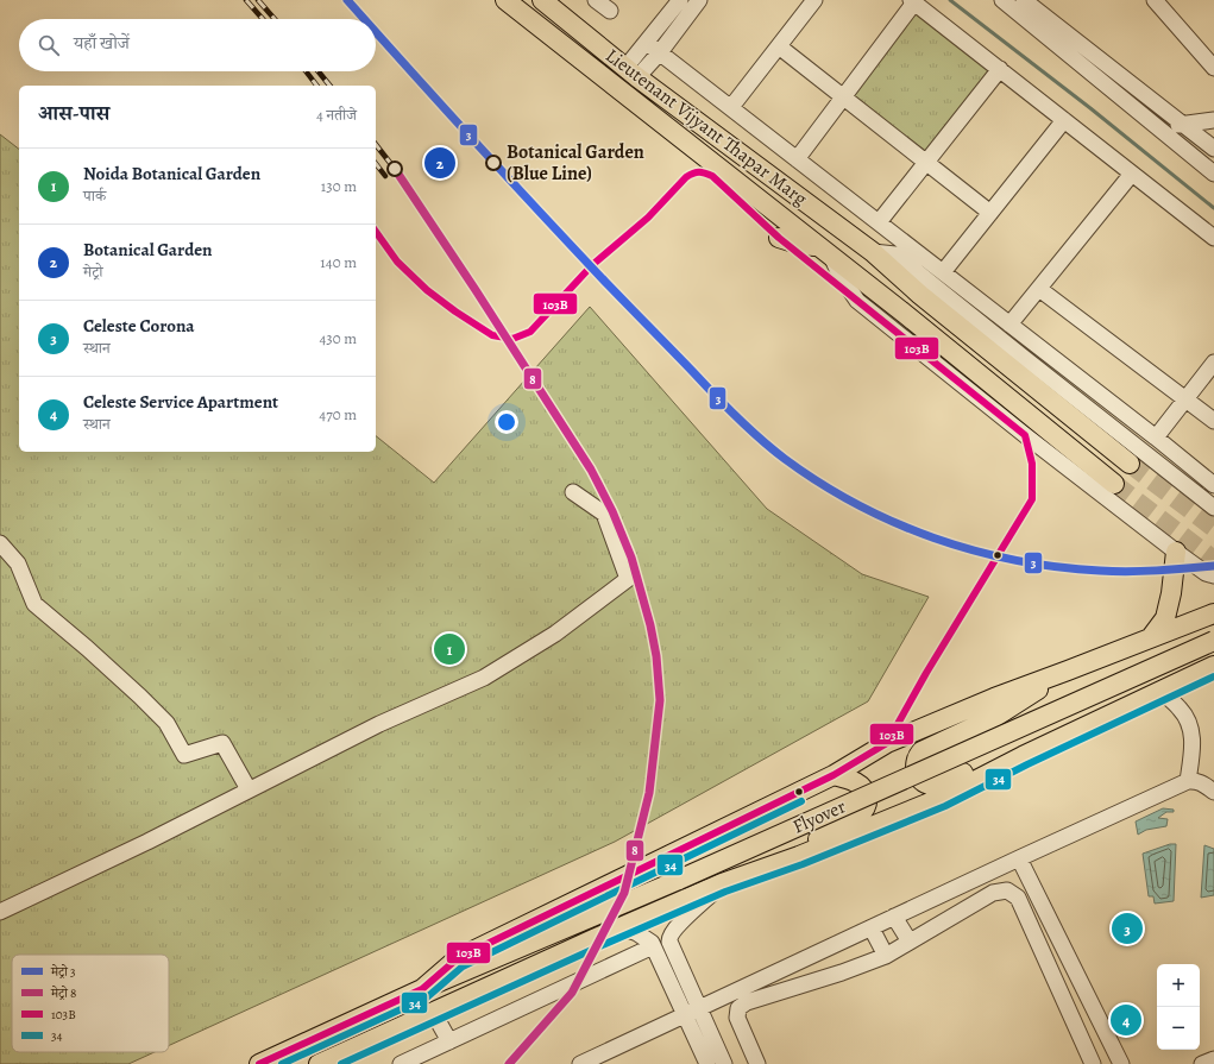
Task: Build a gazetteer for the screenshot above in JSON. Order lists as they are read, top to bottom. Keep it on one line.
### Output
{"streets":{"main road":["Lieutenant Vijyant Thapar Marg","Flyover"]},"places":["Botanical Garden (Blue Line)"],"lines":["metro line 3","metro line 8","transit line 103B","transit line 34"],"legend":["मेट्रो 3","मेट्रो 8","103B","34"],"page":{"search":"यहाँ खोजें","heading":["आस-पास","4 नतीजे"],"pins":["2","1","3","4"],"list":[{"mark":"1","name":"Noida Botanical Garden","note":"पार्क","value":"130 m"},{"mark":"2","name":"Botanical Garden","note":"मेट्रो","value":"140 m"},{"mark":"3","name":"Celeste Corona","note":"स्थान","value":"430 m"},{"mark":"4","name":"Celeste Service Apartment","note":"स्थान","value":"470 m"}],"map_buttons":["+","−"]}}
